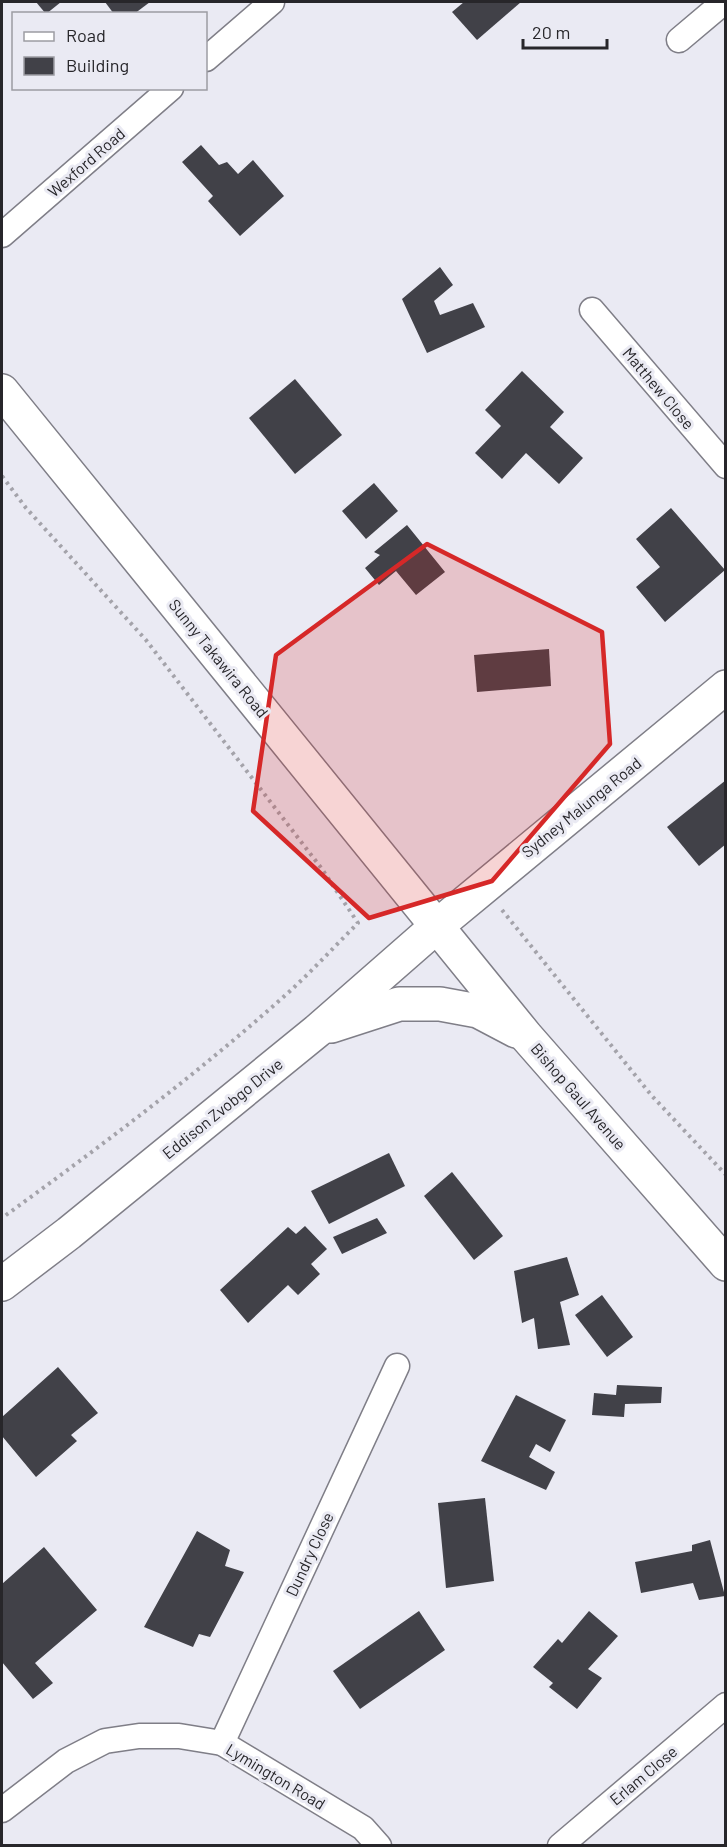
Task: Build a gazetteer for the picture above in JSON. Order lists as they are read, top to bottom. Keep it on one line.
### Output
{"streets":{"main road":["Sunny Takawira Road","Sydney Malunga Road","Bishop Gaul Avenue","Eddison Zvobgo Drive"],"street":["Wexford Road","Matthew Close","Dundry Close","Erlam Close","Lymington Road"]},"crossings":[["Sunny Takawira Road","Sydney Malunga Road"],["Sunny Takawira Road","Bishop Gaul Avenue"],["Sunny Takawira Road","Eddison Zvobgo Drive"],["Sydney Malunga Road","Bishop Gaul Avenue"],["Sydney Malunga Road","Eddison Zvobgo Drive"],["Bishop Gaul Avenue","Eddison Zvobgo Drive"],["Dundry Close","Lymington Road"]],"legend":["Road","Building"],"scale_bar":"20 m"}
